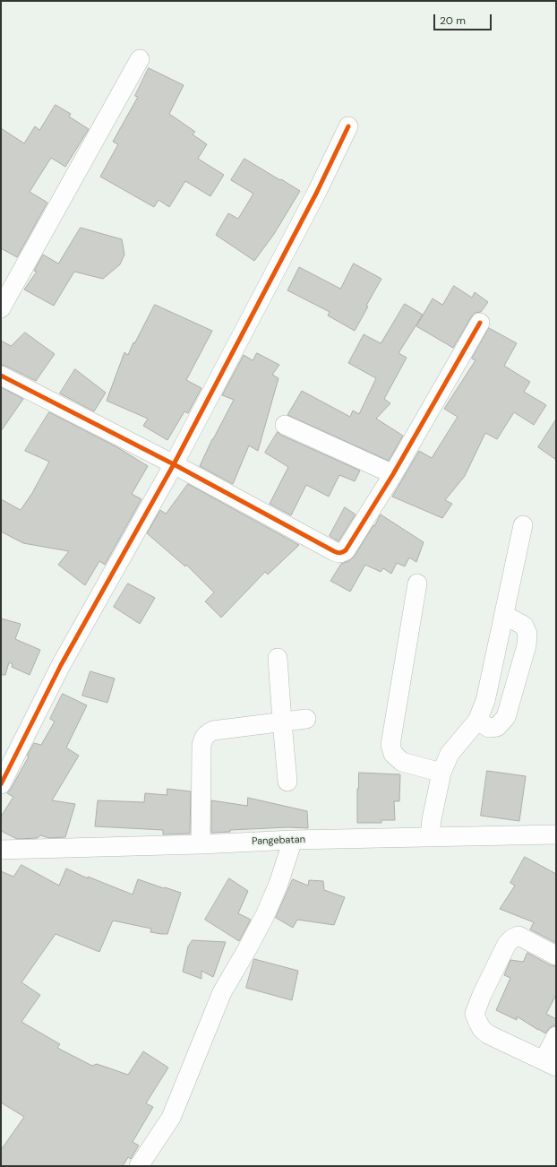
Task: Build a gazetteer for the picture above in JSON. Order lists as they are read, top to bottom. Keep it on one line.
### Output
{"streets":{"street":["Pangebatan"]},"scale_bar":"20 m"}
